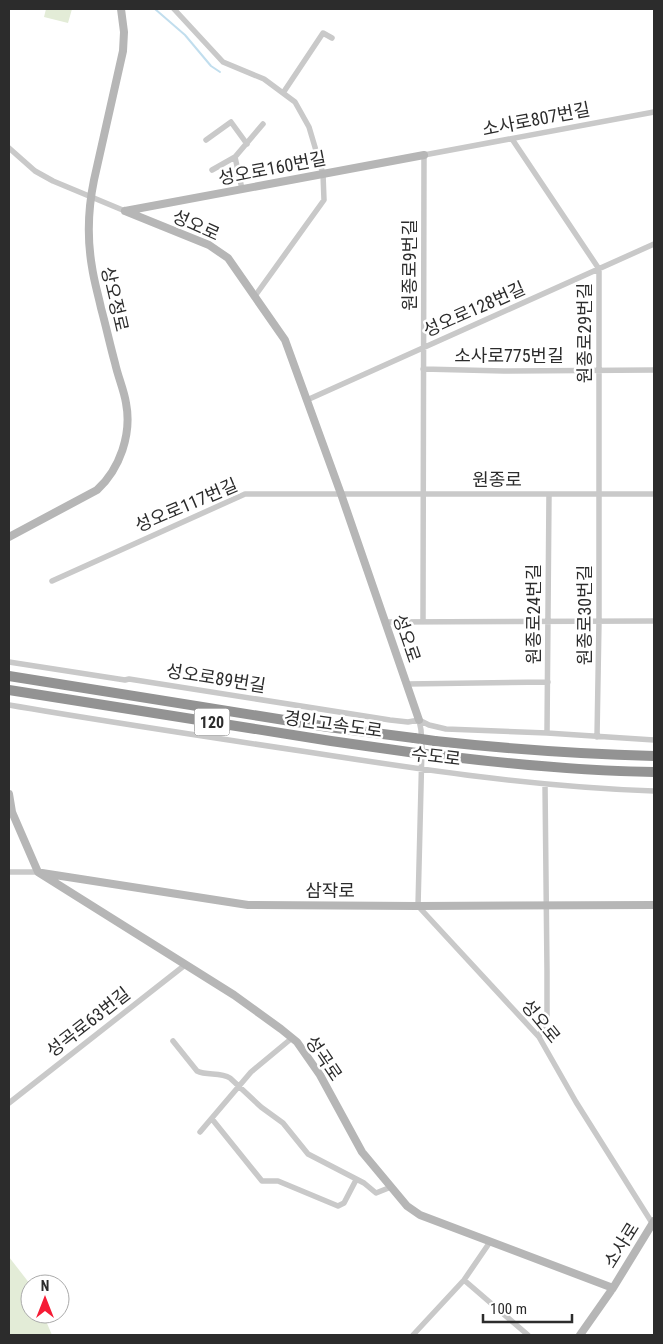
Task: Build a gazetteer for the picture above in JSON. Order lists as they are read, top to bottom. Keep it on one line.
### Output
{"streets":{"highway":["120","경인고속도로"],"street":["소사로807번길","성오로160번길","성오로","원종로9번길","상오정로","성오로128번길","원종로29번길","소사로775번길","원종로","성오로117번길","원종로24번길","원종로30번길","성오로89번길","수도로","삼작로","성곡로63번길","성곡로","소사로"]},"crossings":[["소사로807번길","성오로160번길"],["소사로807번길","원종로9번길"],["소사로807번길","원종로29번길"],["성오로160번길","성오로"],["성오로160번길","원종로9번길"],["성오로","상오정로"],["성오로","성오로128번길"],["성오로","원종로"],["성오로","성오로117번길"],["성오로","성오로89번길"],["성오로","수도로"],["성오로","삼작로"],["성오로","소사로"],["원종로9번길","성오로128번길"],["원종로9번길","소사로775번길"],["원종로9번길","원종로"],["성오로128번길","원종로29번길"],["원종로29번길","소사로775번길"],["원종로29번길","원종로"],["원종로29번길","원종로30번길"],["원종로","성오로117번길"],["원종로","원종로24번길"],["원종로","원종로30번길"],["삼작로","성곡로"],["성곡로63번길","성곡로"],["성곡로","소사로"]],"scale_bar":"100 m","north":"top"}
